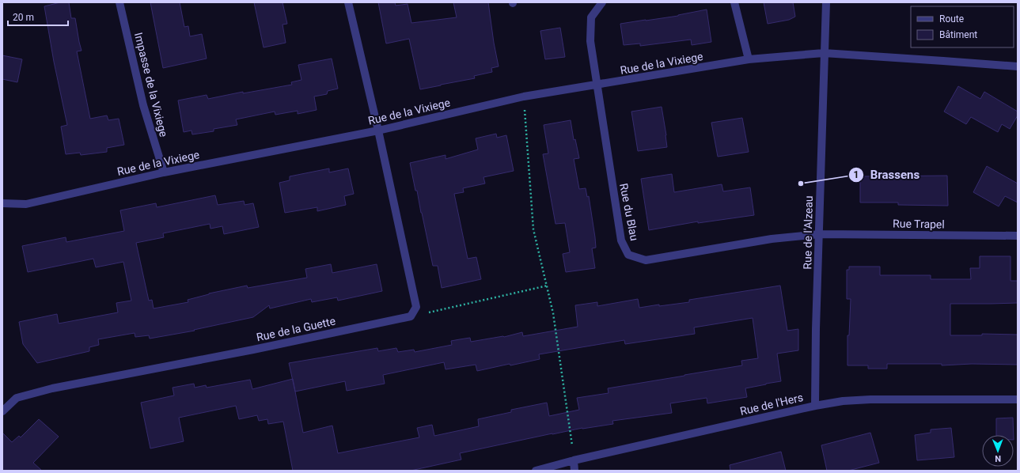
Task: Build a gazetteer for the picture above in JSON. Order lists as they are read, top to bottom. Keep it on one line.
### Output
{"streets":{"street":["Rue de la Vixiege","Impasse de la Vixiege","Rue du Blau","Rue Trapel","Rue de l'Alzeau","Rue de la Guette","Rue de l'Hers"]},"crossings":[["Rue de la Vixiege","Impasse de la Vixiege"],["Rue de la Vixiege","Rue du Blau"],["Rue de la Vixiege","Rue de l'Alzeau"],["Rue du Blau","Rue Trapel"],["Rue du Blau","Rue de l'Alzeau"],["Rue Trapel","Rue de l'Alzeau"],["Rue de l'Alzeau","Rue de l'Hers"]],"places":["Brassens"],"legend":["Route","Bâtiment"],"scale_bar":"20 m","north":"bottom"}
